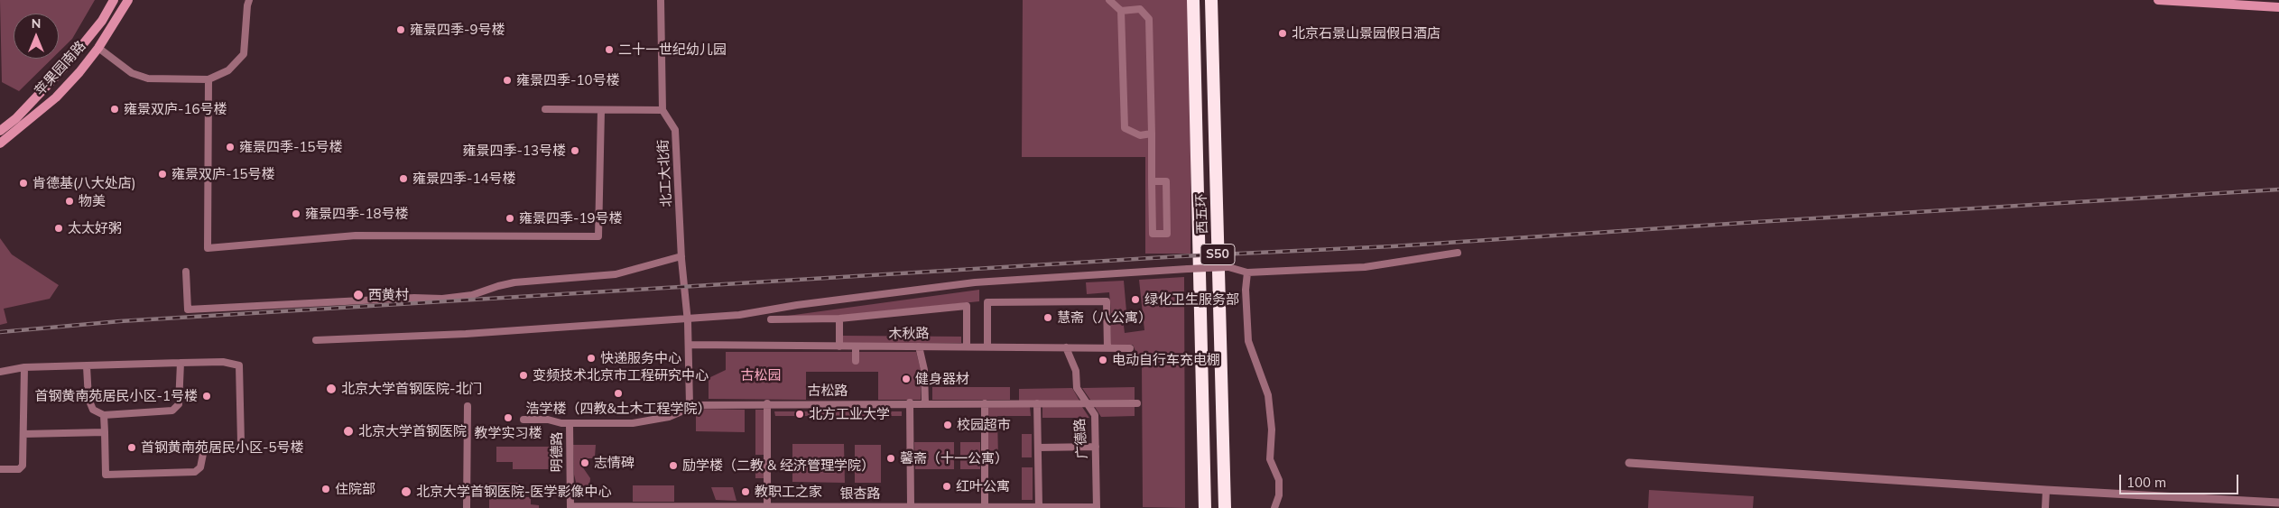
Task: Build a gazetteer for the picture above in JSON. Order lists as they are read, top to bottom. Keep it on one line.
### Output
{"streets":{"highway":["西五环","S50"],"main road":["苹果园南路"],"street":["北工大北街","木秋路","古松路","广德路","明德路","银杏路"]},"crossings":[["北工大北街","木秋路"],["北工大北街","古松路"],["木秋路","广德路"],["古松路","广德路"],["古松路","明德路"],["广德路","银杏路"],["明德路","银杏路"]],"parks":["古松园"],"places":["雍景四季-9号楼","北京石景山景园假日酒店","二十一世纪幼儿园","雍景四季-10号楼","雍景双庐-16号楼","雍景四季-15号楼","雍景四季-13号楼","雍景双庐-15号楼","雍景四季-14号楼","肯德基(八大处店)","物美","雍景四季-18号楼","雍景四季-19号楼","太太好粥","西黄村","绿化卫生服务部","慧斋（八公寓）","快递服务中心","电动自行车充电棚","变频技术北京市工程研究中心","健身器材","北京大学首钢医院-北门","浩学楼（四教&土木工程学院）","首钢黄南苑居民小区-1号楼","北方工业大学","教学实习楼","校园超市","北京大学首钢医院","首钢黄南苑居民小区-5号楼","馨斋（十一公寓）","志情碑","励学楼（二教 & 经济管理学院）","红叶公寓","住院部","北京大学首钢医院-医学影像中心","教职工之家"],"scale_bar":"100 m","north":"top"}
